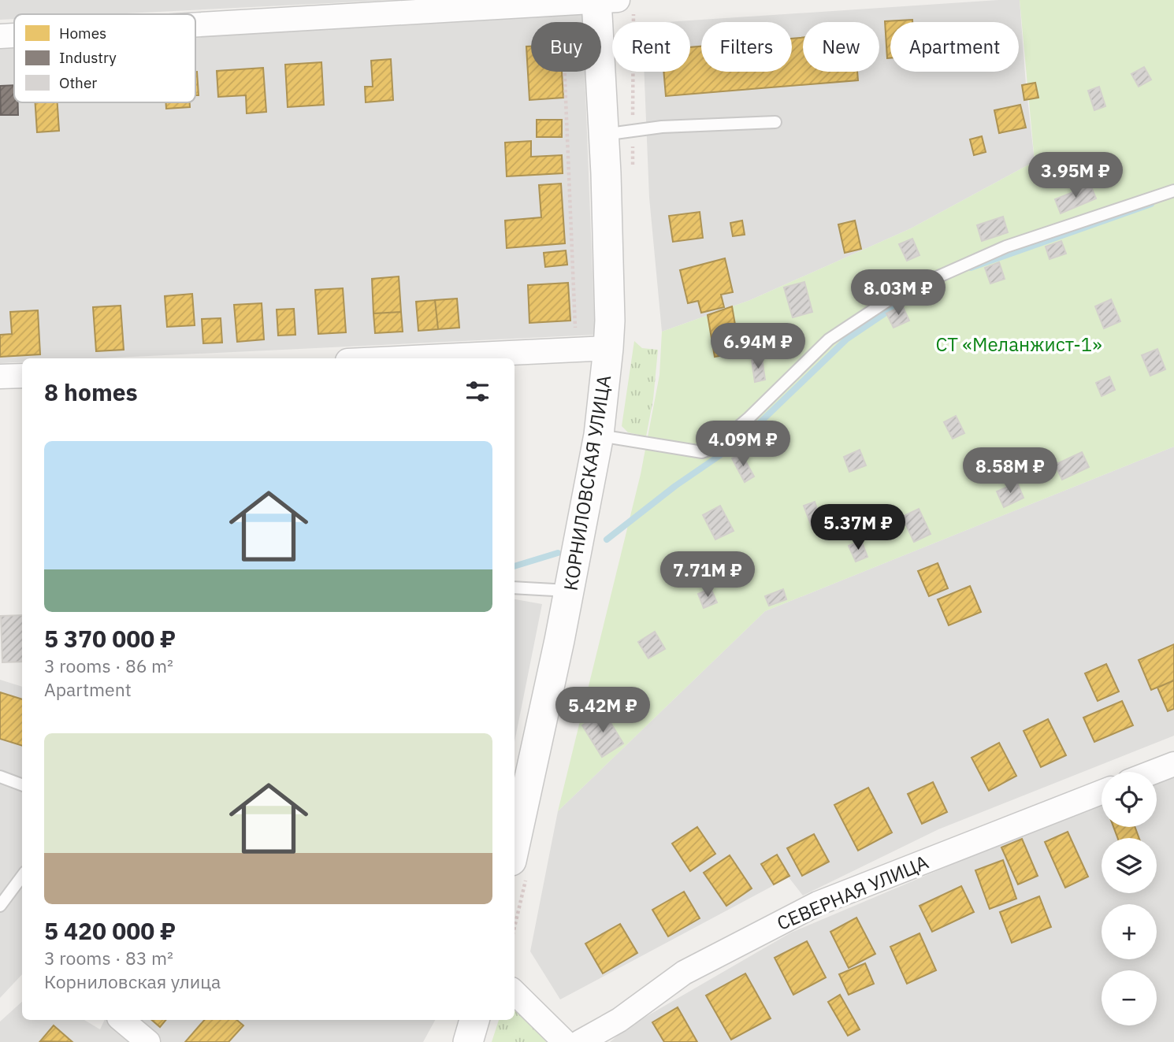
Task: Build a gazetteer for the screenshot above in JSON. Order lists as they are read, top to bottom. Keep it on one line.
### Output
{"streets":{"street":["КОРНИЛОВСКАЯ УЛИЦА","СЕВЕРНАЯ УЛИЦА"]},"parks":["СТ «Меланжист-1»"],"legend":["Homes","Industry","Other"],"page":{"chip":["Buy","Rent","Filters","New","Apartment"],"price":["3.95M ₽","8.03M ₽","6.94M ₽","4.09M ₽","8.58M ₽","5.37M ₽","7.71M ₽","5.42M ₽"],"heading":"8 homes","list":[{"name":"5 370 000 ₽","note":"3 rooms · 86 m² · Apartment"},{"name":"5 420 000 ₽","note":"3 rooms · 83 m² · Корниловская улица"}],"map_buttons":["+","−"]}}
